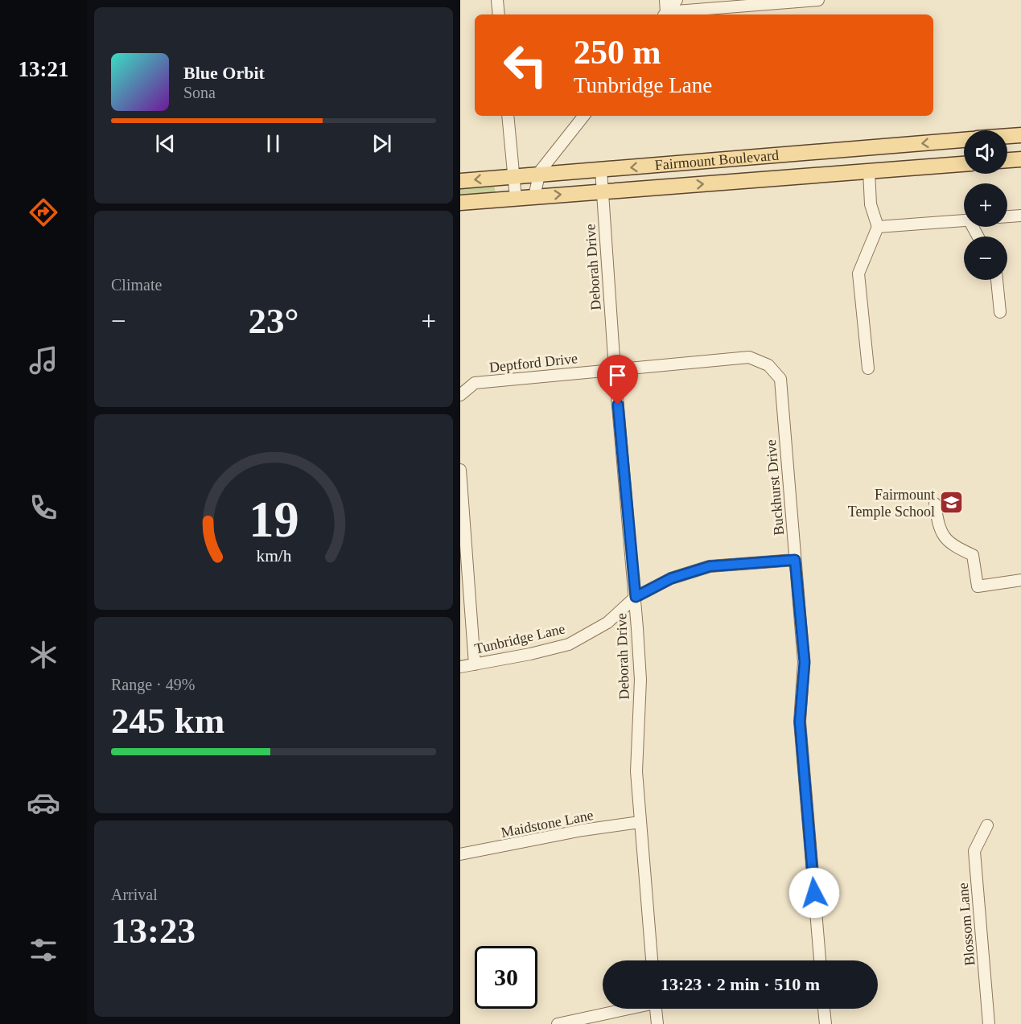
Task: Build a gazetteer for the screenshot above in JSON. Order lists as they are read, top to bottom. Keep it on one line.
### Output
{"streets":{"main road":["Fairmount Boulevard"],"street":["Deborah Drive","Deptford Drive","Buckhurst Drive","Tunbridge Lane","Maidstone Lane","Blossom Lane"]},"crossings":[["Fairmount Boulevard","Deborah Drive"],["Deborah Drive","Deptford Drive"],["Deborah Drive","Buckhurst Drive"],["Deborah Drive","Tunbridge Lane"],["Deborah Drive","Maidstone Lane"],["Deptford Drive","Buckhurst Drive"],["Buckhurst Drive","Tunbridge Lane"]],"places":{"school or university":["Fairmount Temple School"]},"page":{"tabs":"13:21","turn":["250 m","Tunbridge Lane"],"song":["Blue Orbit","Sona"],"map_buttons":["+","−"],"tile":["Climate",["Range · 49%","245 km"],["Arrival","13:23"]],"heat":["−","23°","+"],"limit":"30","trip":"13:23 · 2 min · 510 m","gauge":["19","km/h"]}}
